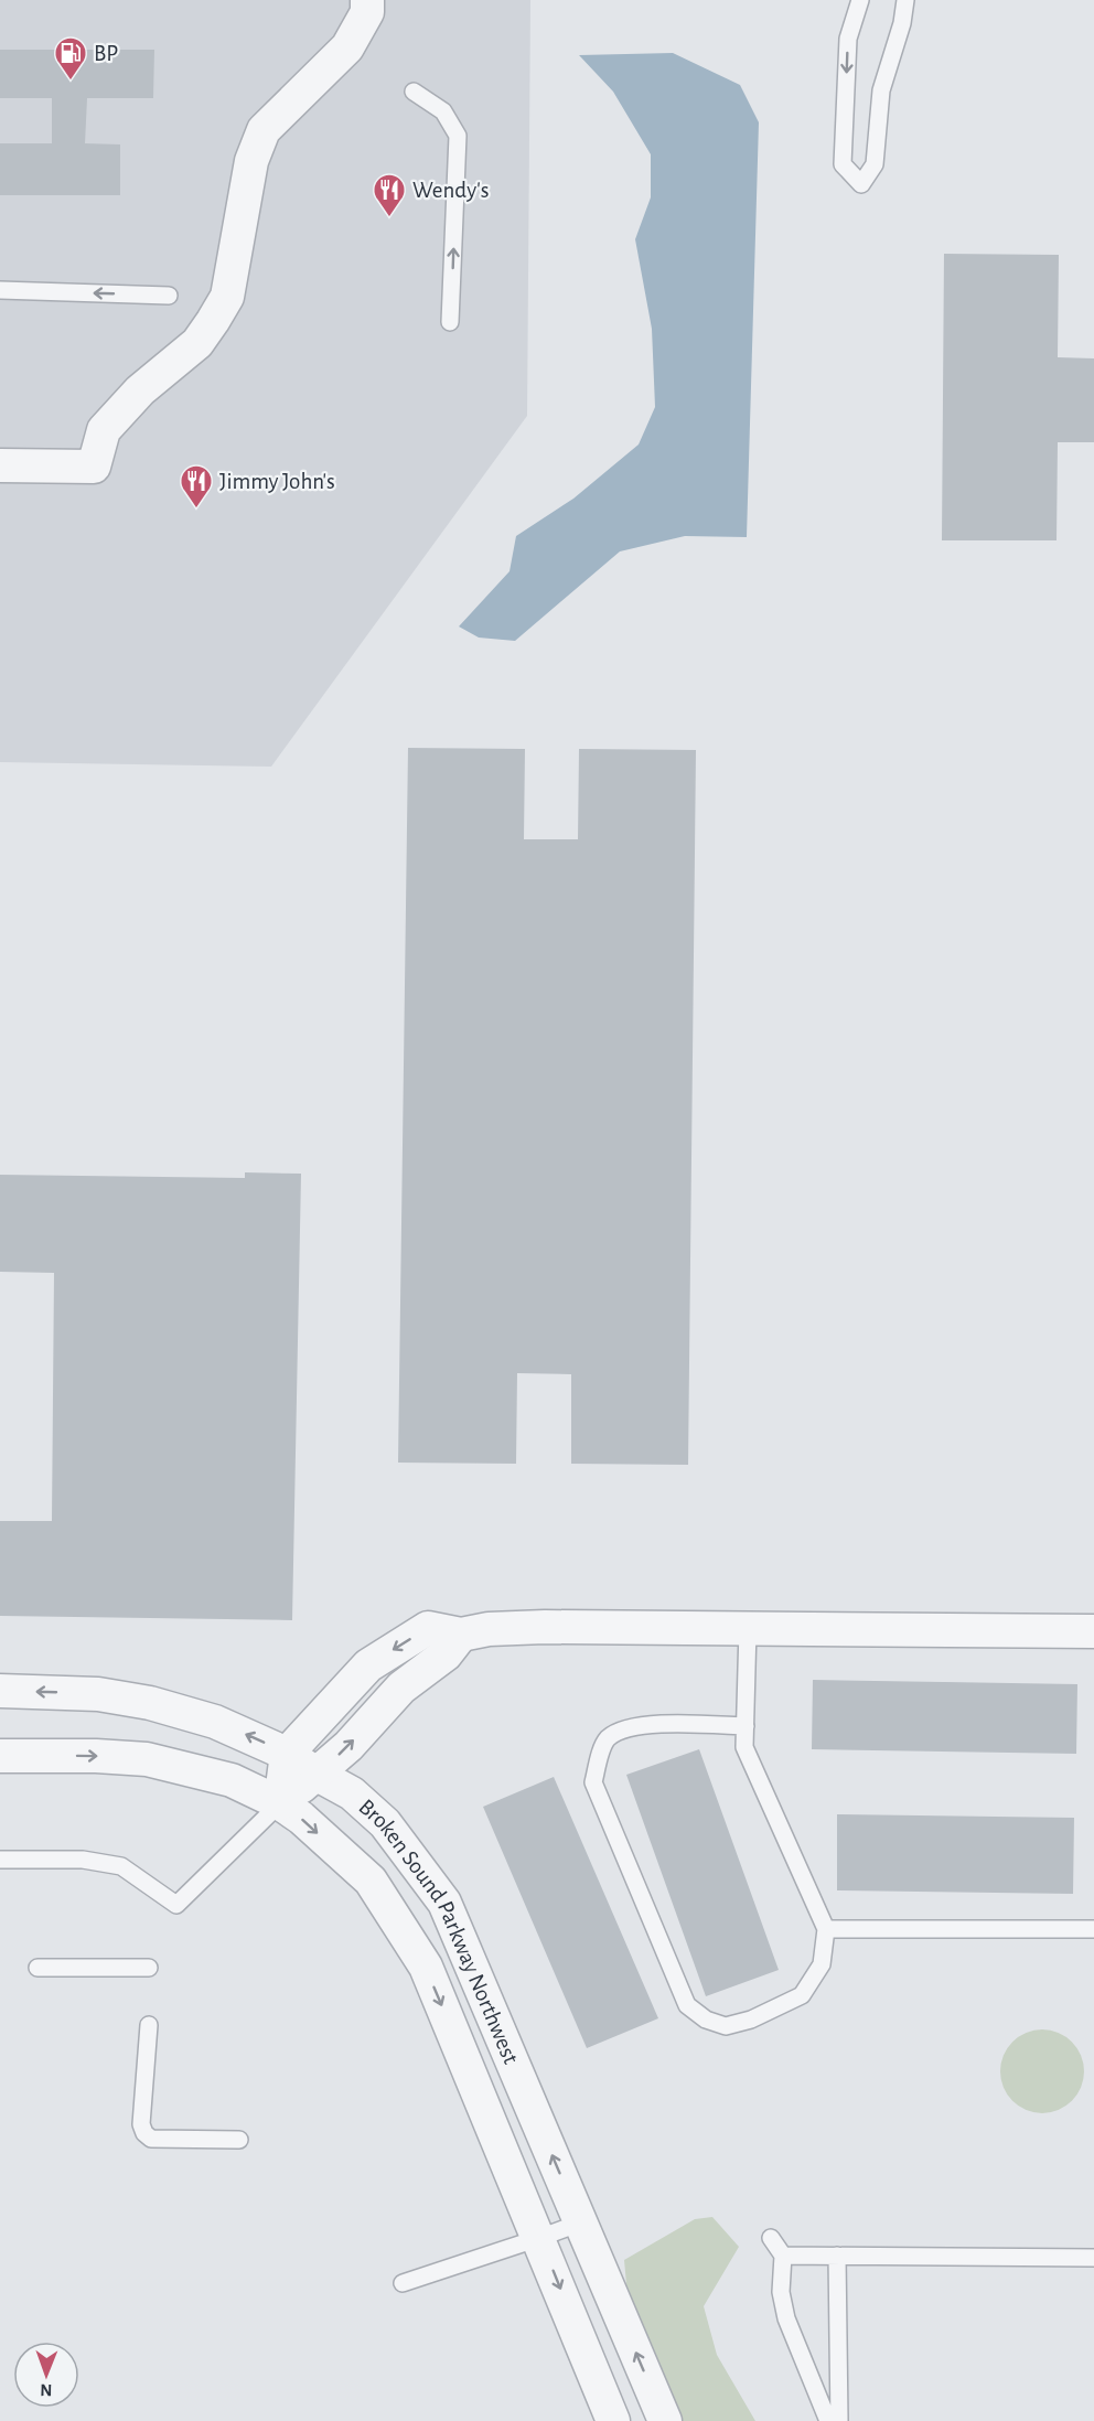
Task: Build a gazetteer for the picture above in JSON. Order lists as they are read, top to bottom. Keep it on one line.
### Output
{"streets":{"street":["Broken Sound Parkway Northwest"]},"places":{"fuel station":["BP"],"restaurant":["Wendy's","Jimmy John's"]},"north":"bottom"}
